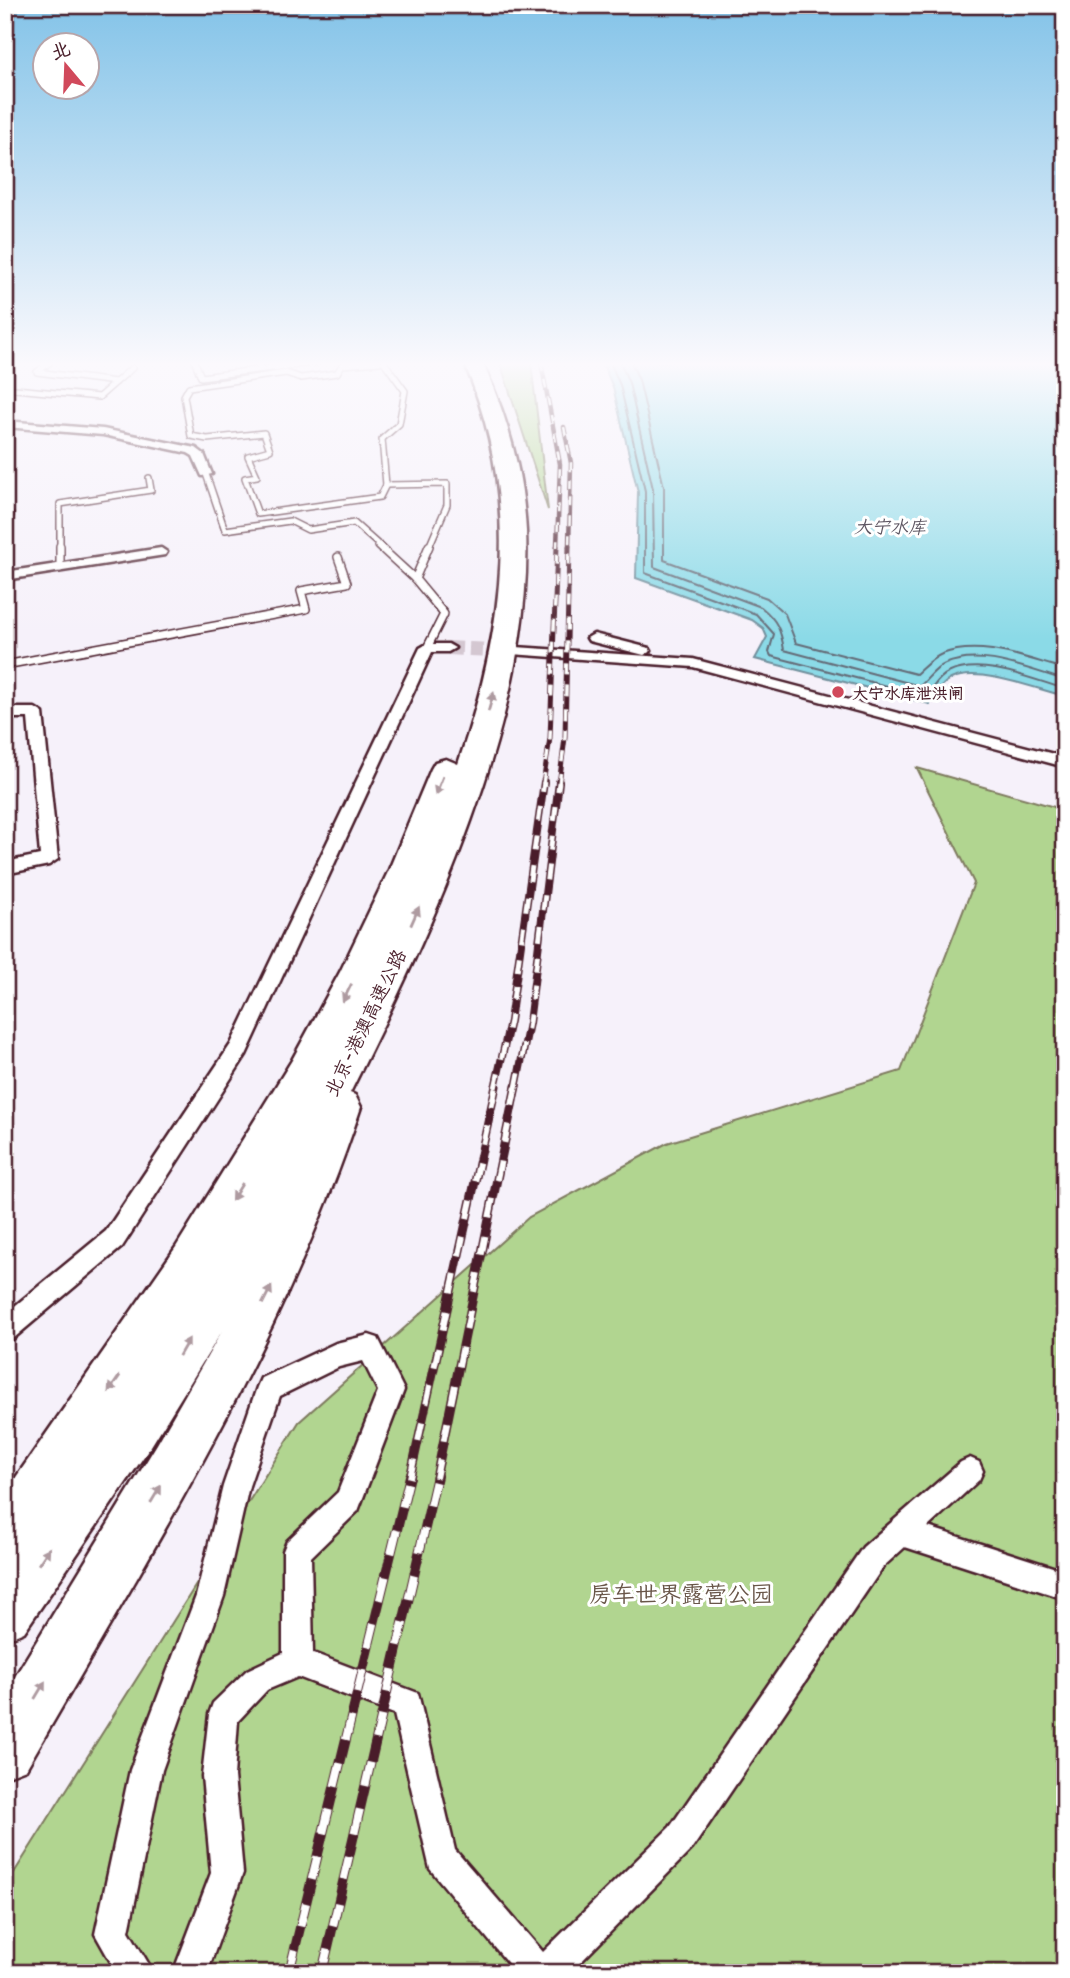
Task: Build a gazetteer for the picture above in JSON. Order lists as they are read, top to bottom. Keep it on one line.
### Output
{"streets":{"highway":["北京-港澳高速公路"]},"water":["大宁水库"],"parks":["房车世界露营公园"],"places":["大宁水库泄洪闸"],"north":"top"}
